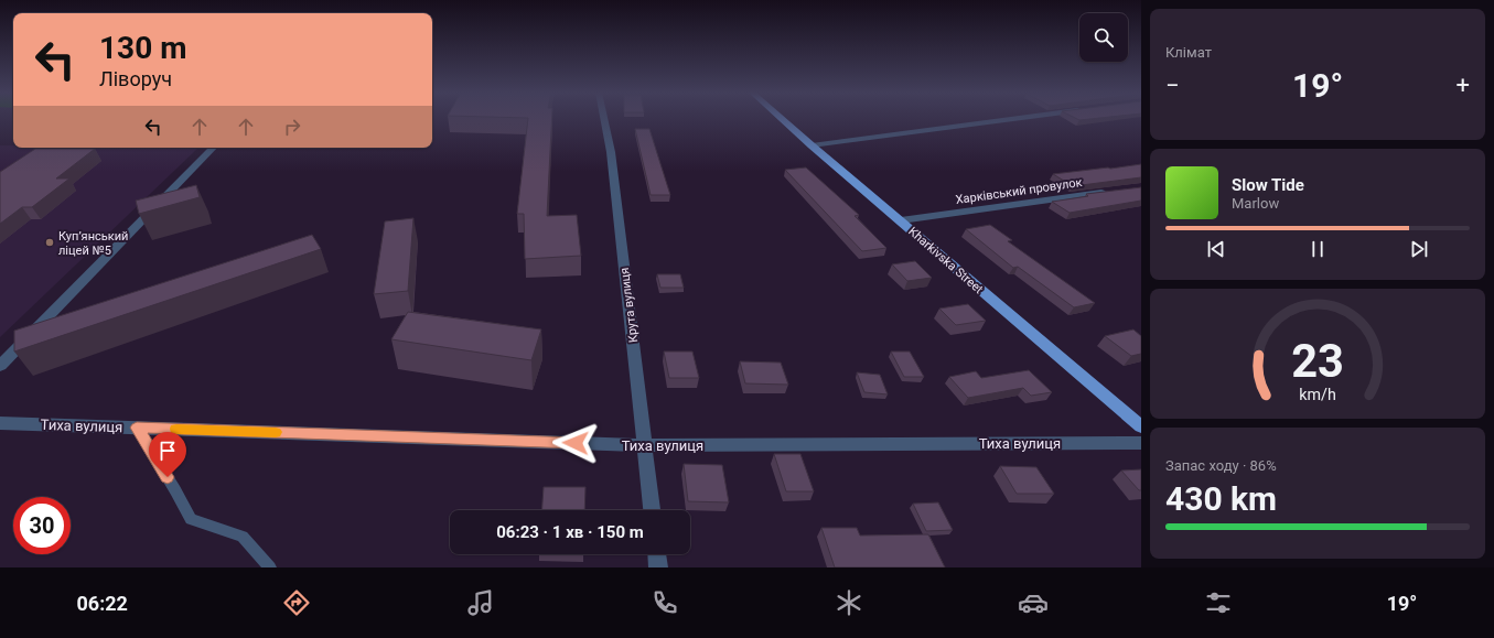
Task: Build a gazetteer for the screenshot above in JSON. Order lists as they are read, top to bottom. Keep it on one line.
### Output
{"streets":{"main road":["Kharkivska Street"],"street":["Харківський провулок","Крута вулиця","Тиха вулиця"]},"crossings":[["Харківський провулок","Kharkivska Street"],["Крута вулиця","Тиха вулиця"]],"places":["Куп’янський ліцей №5"],"page":{"tile":["Клімат",["Запас ходу · 86%","430 km"]],"turn":["130 m","Ліворуч"],"heat":["−","19°","+"],"song":["Slow Tide","Marlow"],"limit":"30","trip":"06:23 · 1 хв · 150 m","tabs":["06:22","19°"],"gauge":["23","km/h"]}}
